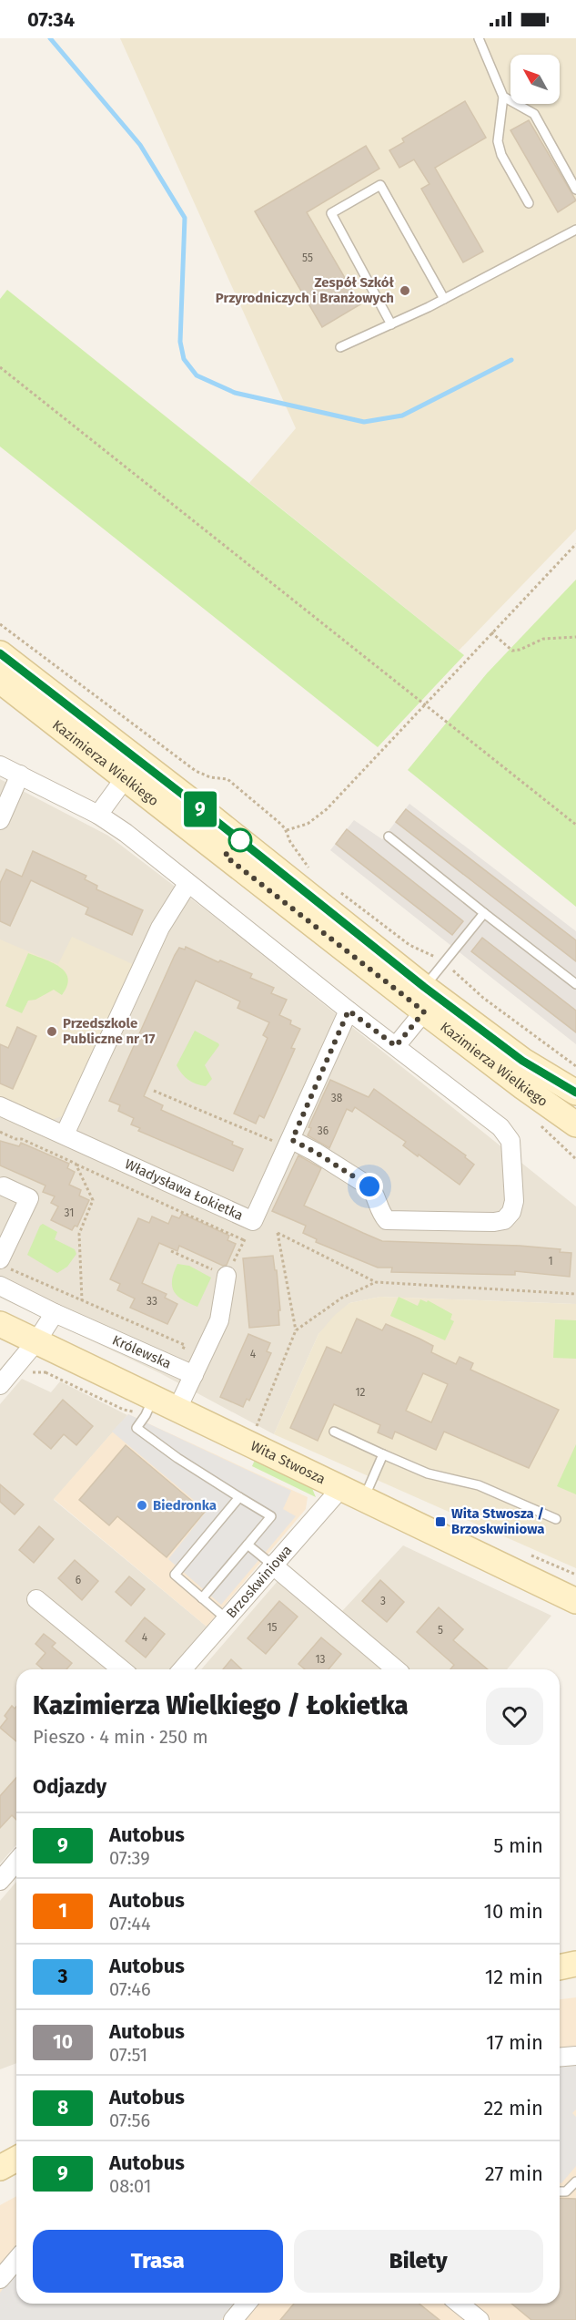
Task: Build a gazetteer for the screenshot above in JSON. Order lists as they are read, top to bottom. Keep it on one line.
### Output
{"streets":{"main road":["Kazimierza Wielkiego","Wita Stwosza"],"street":["Władysława Łokietka","Królewska","Brzoskwiniowa"]},"crossings":[["Wita Stwosza","Brzoskwiniowa"]],"places":{"other":["Zespół Szkół Przyrodniczych i Branżowych","Przedszkole Publiczne nr 17","Biedronka"],"transit":["Wita Stwosza / Brzoskwiniowa"]},"lines":["bus line 9"],"house_numbers":["55","38","36","31","1","33","4","12","6","3","15","5","4","13"],"north":"top left","page":{"status":"07:34","on_map":"9","heading":[["Kazimierza Wielkiego / Łokietka","Pieszo · 4 min · 250 m"],"Odjazdy"],"list":[{"mark":"9","name":"Autobus","note":"07:39","value":"5 min"},{"mark":"1","name":"Autobus","note":"07:44","value":"10 min"},{"mark":"3","name":"Autobus","note":"07:46","value":"12 min"},{"mark":"10","name":"Autobus","note":"07:51","value":"17 min"},{"mark":"8","name":"Autobus","note":"07:56","value":"22 min"},{"mark":"9","name":"Autobus","note":"08:01","value":"27 min"}],"buttons":["Trasa","Bilety"]}}
